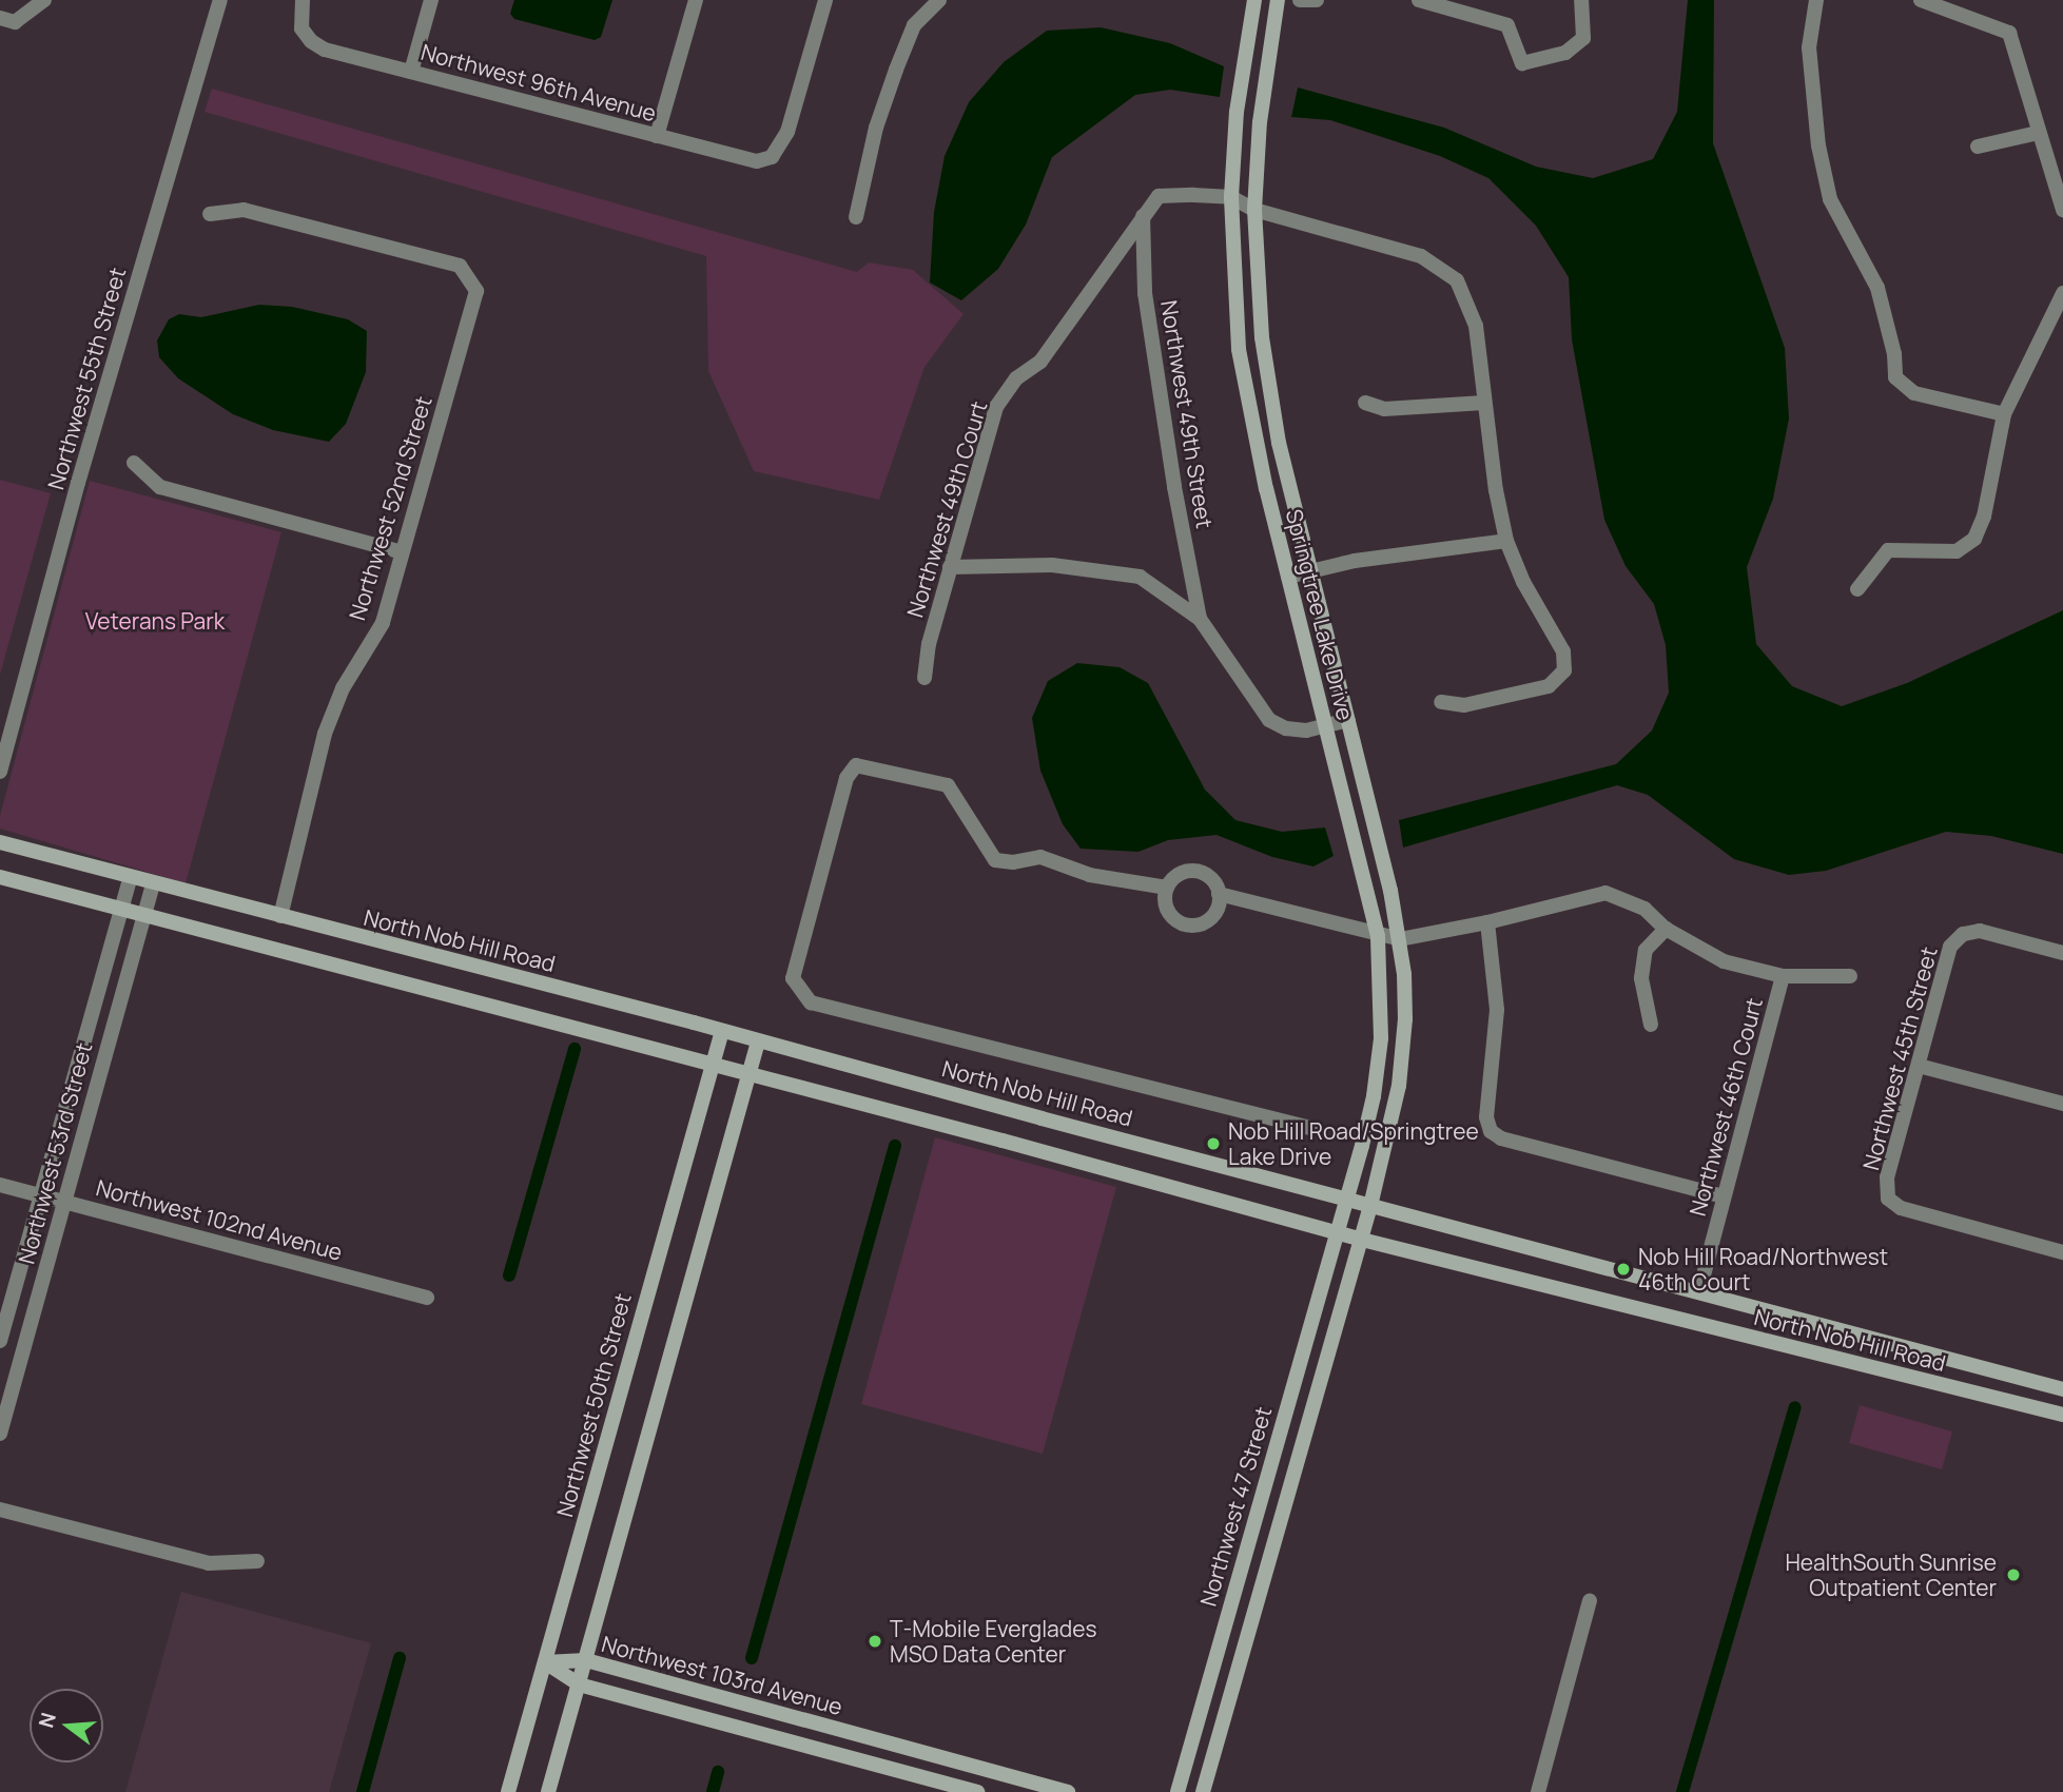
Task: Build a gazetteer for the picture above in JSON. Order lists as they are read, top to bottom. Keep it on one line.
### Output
{"streets":{"street":["Northwest 96th Avenue","Northwest 55th Street","Northwest 49th Street","Northwest 52nd Street","Northwest 49th Court","Springtree Lake Drive","North Nob Hill Road","Northwest 45th Street","Northwest 46th Court","Northwest 53rd Street","Northwest 102nd Avenue","Northwest 50th Street","Northwest 47 Street","Northwest 103rd Avenue"]},"crossings":[["Northwest 49th Street","Northwest 49th Court"],["Northwest 52nd Street","North Nob Hill Road"],["Northwest 49th Court","Springtree Lake Drive"],["Springtree Lake Drive","North Nob Hill Road"],["Springtree Lake Drive","Northwest 47 Street"],["North Nob Hill Road","Northwest 46th Court"],["North Nob Hill Road","Northwest 53rd Street"],["North Nob Hill Road","Northwest 50th Street"],["North Nob Hill Road","Northwest 47 Street"],["Northwest 53rd Street","Northwest 102nd Avenue"],["Northwest 50th Street","Northwest 103rd Avenue"]],"parks":["Veterans Park"],"places":["Nob Hill Road/Springtree Lake Drive","Nob Hill Road/Northwest 46th Court","HealthSouth Sunrise Outpatient Center","T-Mobile Everglades MSO Data Center"],"north":"left"}
